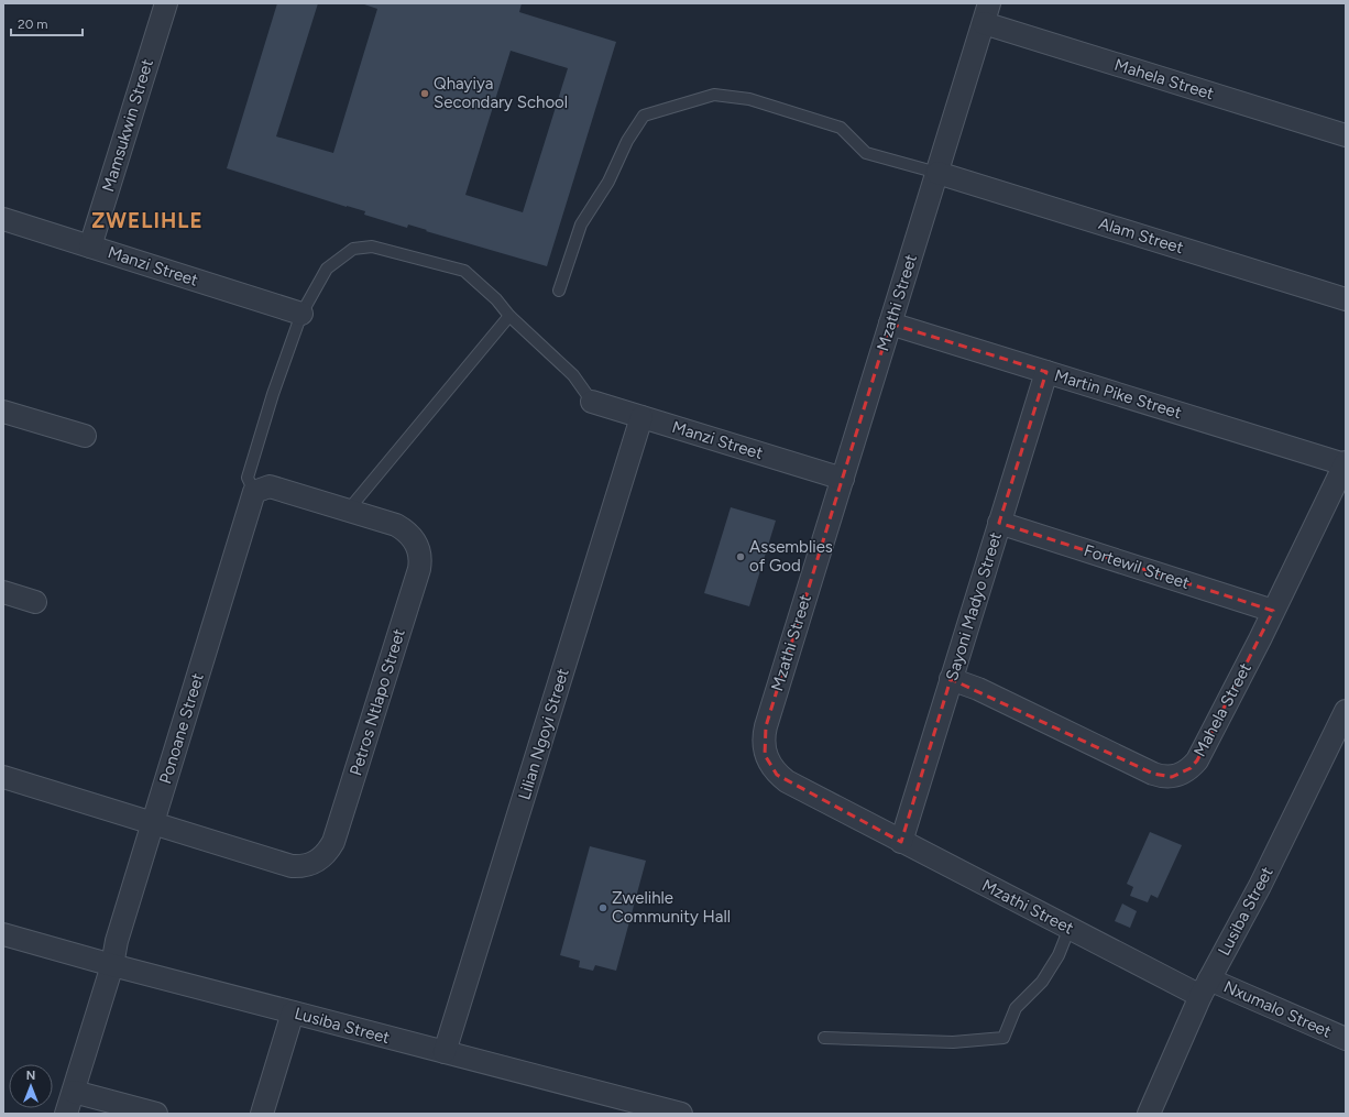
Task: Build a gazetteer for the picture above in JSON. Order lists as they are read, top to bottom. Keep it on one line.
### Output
{"streets":{"street":["Mahela Street","Mamsukwin Street","Alam Street","Manzi Street","Mzathi Street","Martin Pike Street","Fortewil Street","Sayoni Madyo Street","Petros Ntlapo Street","Ponoane Street","Lilian Ngoyi Street","Lusiba Street","Nxumalo Street"]},"crossings":[["Mahela Street","Mzathi Street"],["Mahela Street","Martin Pike Street"],["Mahela Street","Fortewil Street"],["Mahela Street","Sayoni Madyo Street"],["Mamsukwin Street","Manzi Street"],["Alam Street","Mzathi Street"],["Manzi Street","Mzathi Street"],["Manzi Street","Lilian Ngoyi Street"],["Mzathi Street","Martin Pike Street"],["Mzathi Street","Sayoni Madyo Street"],["Mzathi Street","Lusiba Street"],["Mzathi Street","Nxumalo Street"],["Martin Pike Street","Sayoni Madyo Street"],["Fortewil Street","Sayoni Madyo Street"],["Petros Ntlapo Street","Ponoane Street"],["Ponoane Street","Lusiba Street"],["Lilian Ngoyi Street","Lusiba Street"],["Lusiba Street","Nxumalo Street"]],"districts":["ZWELIHLE"],"places":["Qhayiya Secondary School","Assemblies of God","Zwelihle Community Hall"],"scale_bar":"20 m","north":"top"}
